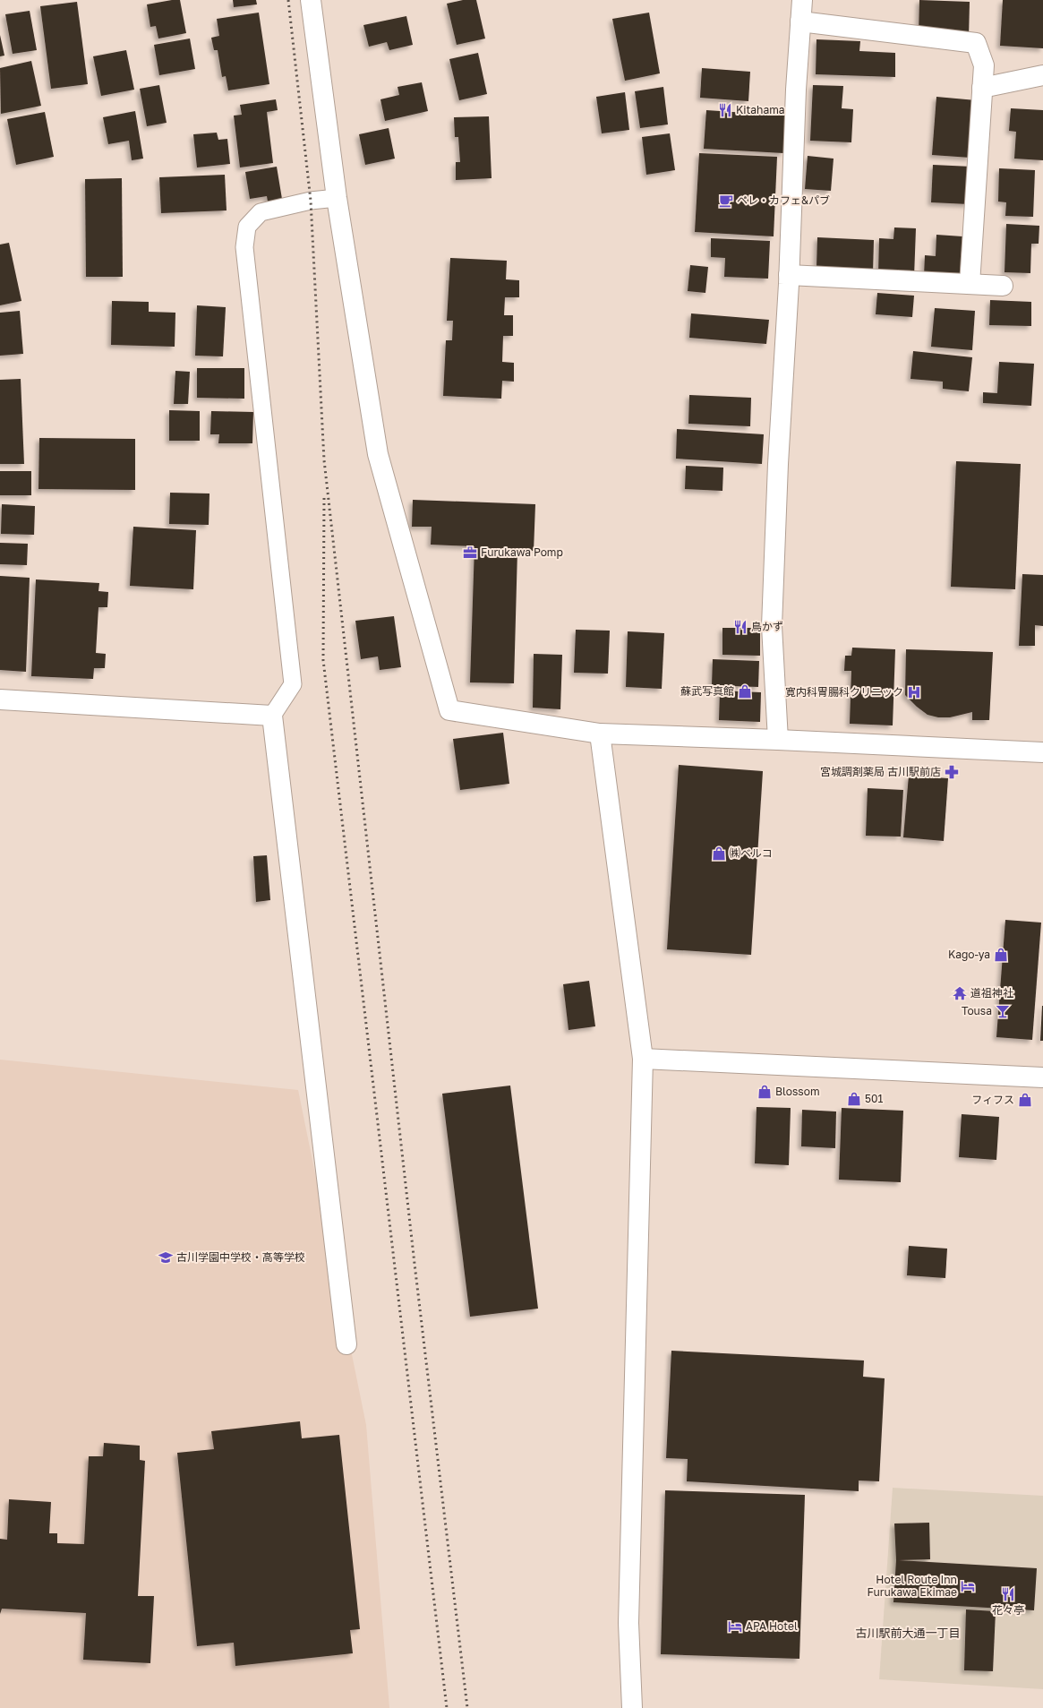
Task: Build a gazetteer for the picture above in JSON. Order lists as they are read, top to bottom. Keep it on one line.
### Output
{"districts":["古川駅前大通一丁目"],"places":{"restaurant":["Kitahama","鳥かず","花々亭"],"cafe":["ペレ・カフェ&パブ"],"office":["Furukawa Pomp"],"shop":["蘇武写真館","㈱ベルコ","Kago-ya","Blossom","501","フィフス"],"hospital":["寛内科胃腸科クリニック"],"pharmacy":["宮城調剤薬局 古川駅前店"],"temple":["道祖神社"],"bar":["Tousa"],"school or university":["古川学園中学校・高等学校"],"hotel":["Hotel Route Inn Furukawa Ekimae","APA Hotel"]}}
